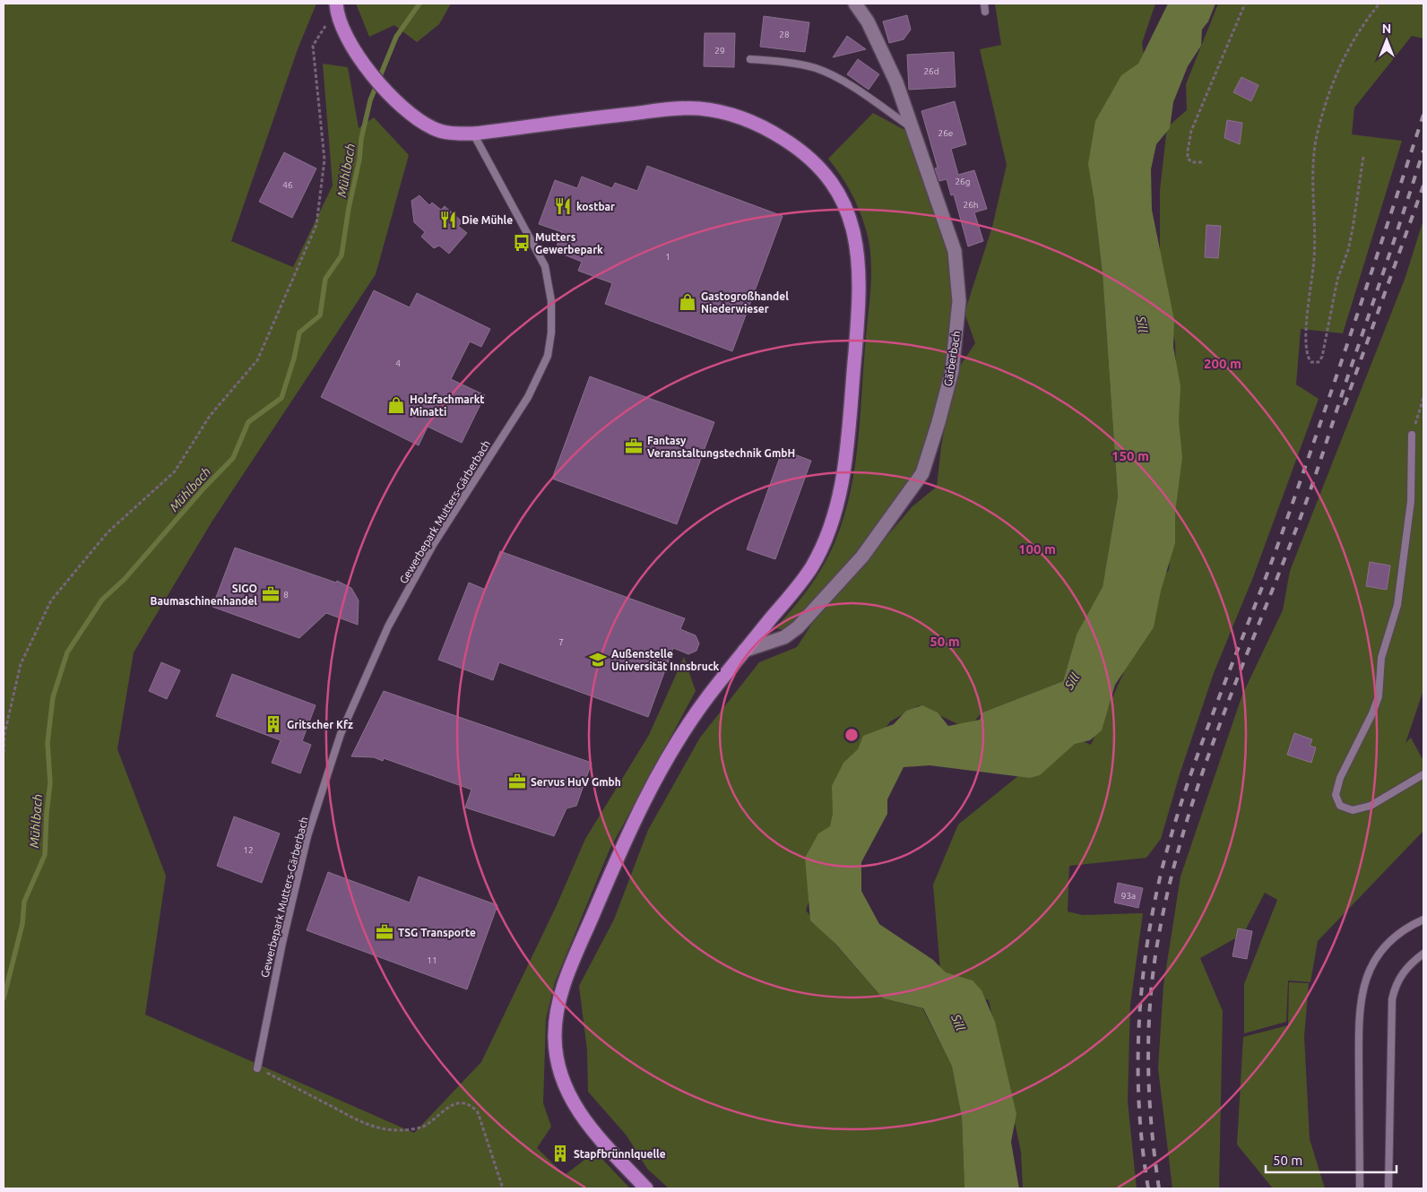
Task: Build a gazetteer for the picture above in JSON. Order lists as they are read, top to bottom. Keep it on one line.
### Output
{"streets":{"street":["Gärberbach"],"lane":["Gewerbepark Mutters-Gärberbach"]},"water":["Mühlbach","Sill"],"places":{"restaurant":["kostbar","Die Mühle"],"bus stop":["Mutters Gewerbepark"],"shop":["Gastogroßhandel Niederwieser","Holzfachmarkt Minatti"],"office":["Fantasy Veranstaltungstechnik GmbH","SIGO Baumaschinenhandel","Servus HuV Gmbh","TSG Transporte"],"school or university":["Außenstelle Universität Innsbruck"],"building":["Gritscher Kfz","Stapfbrünnlquelle"]},"house_numbers":["28","29","26d","26e","26g","46","26h","1","4","8","7","12","93a","11"],"scale_bar":"50 m","north":"top","rings":["200 m","150 m","100 m","50 m"]}
